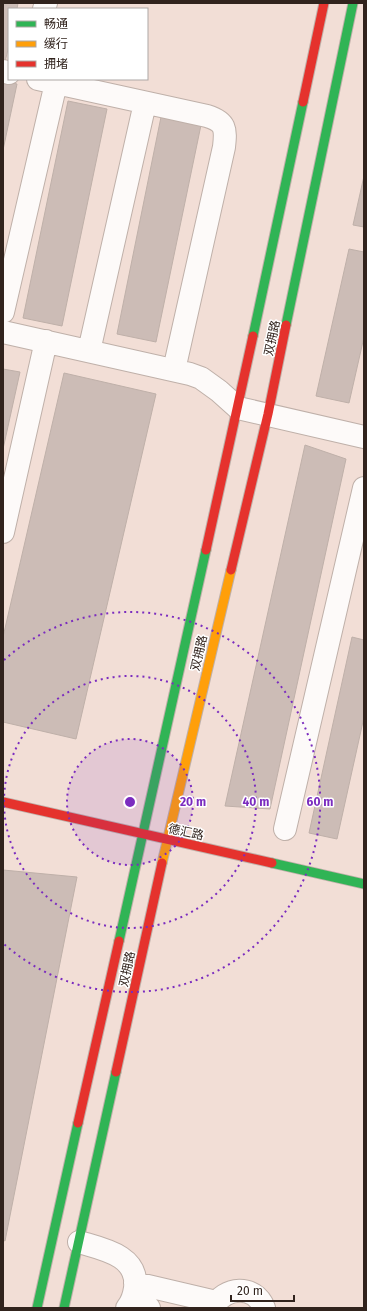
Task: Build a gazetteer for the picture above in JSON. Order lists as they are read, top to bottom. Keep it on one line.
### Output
{"streets":{"main road":["双拥路","德汇路"]},"crossings":[["双拥路","德汇路"]],"legend":["畅通","缓行","拥堵"],"scale_bar":"20 m","rings":["20 m","40 m","60 m"]}
